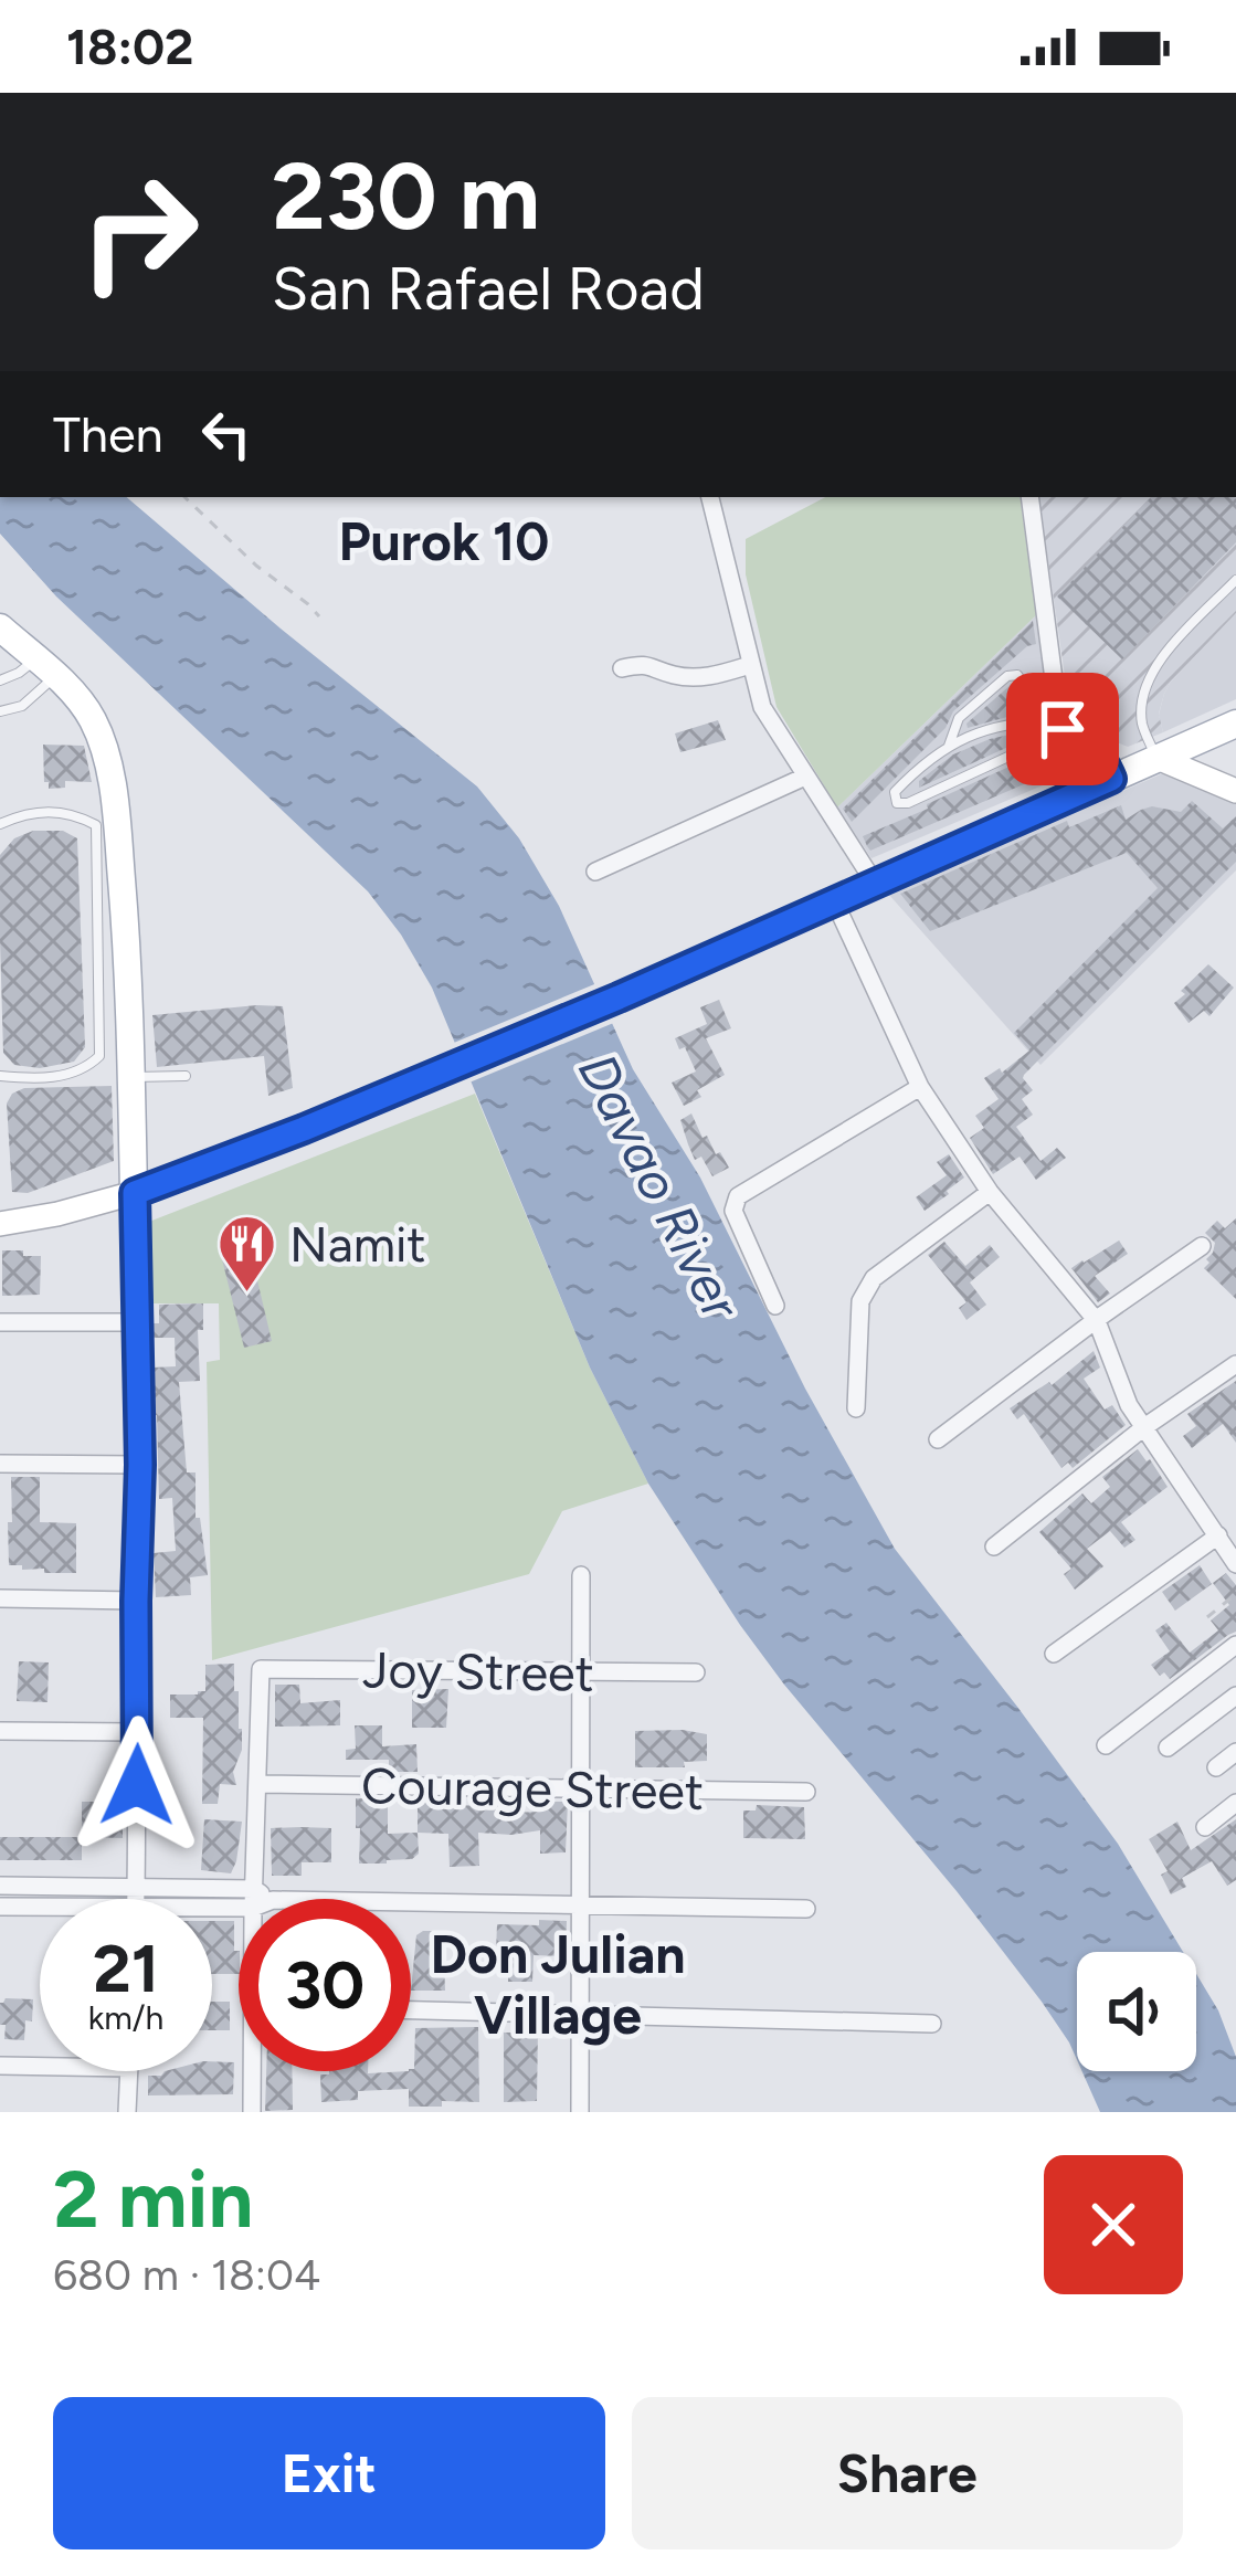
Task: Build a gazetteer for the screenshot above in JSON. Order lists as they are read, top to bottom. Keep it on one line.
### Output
{"streets":{"street":["Joy Street","Courage Street"]},"crossings":[["Joy Street","Courage Street"]],"districts":["Purok 10","Don Julian Village"],"water":["Davao River"],"places":{"restaurant":["Namit"]},"page":{"status":"18:02","turn":["230 m","San Rafael Road"],"then":"Then","speed":"21 km/h","limit":"30","heading":["2 min","680 m · 18:04"],"buttons":["Exit","Share"]}}
